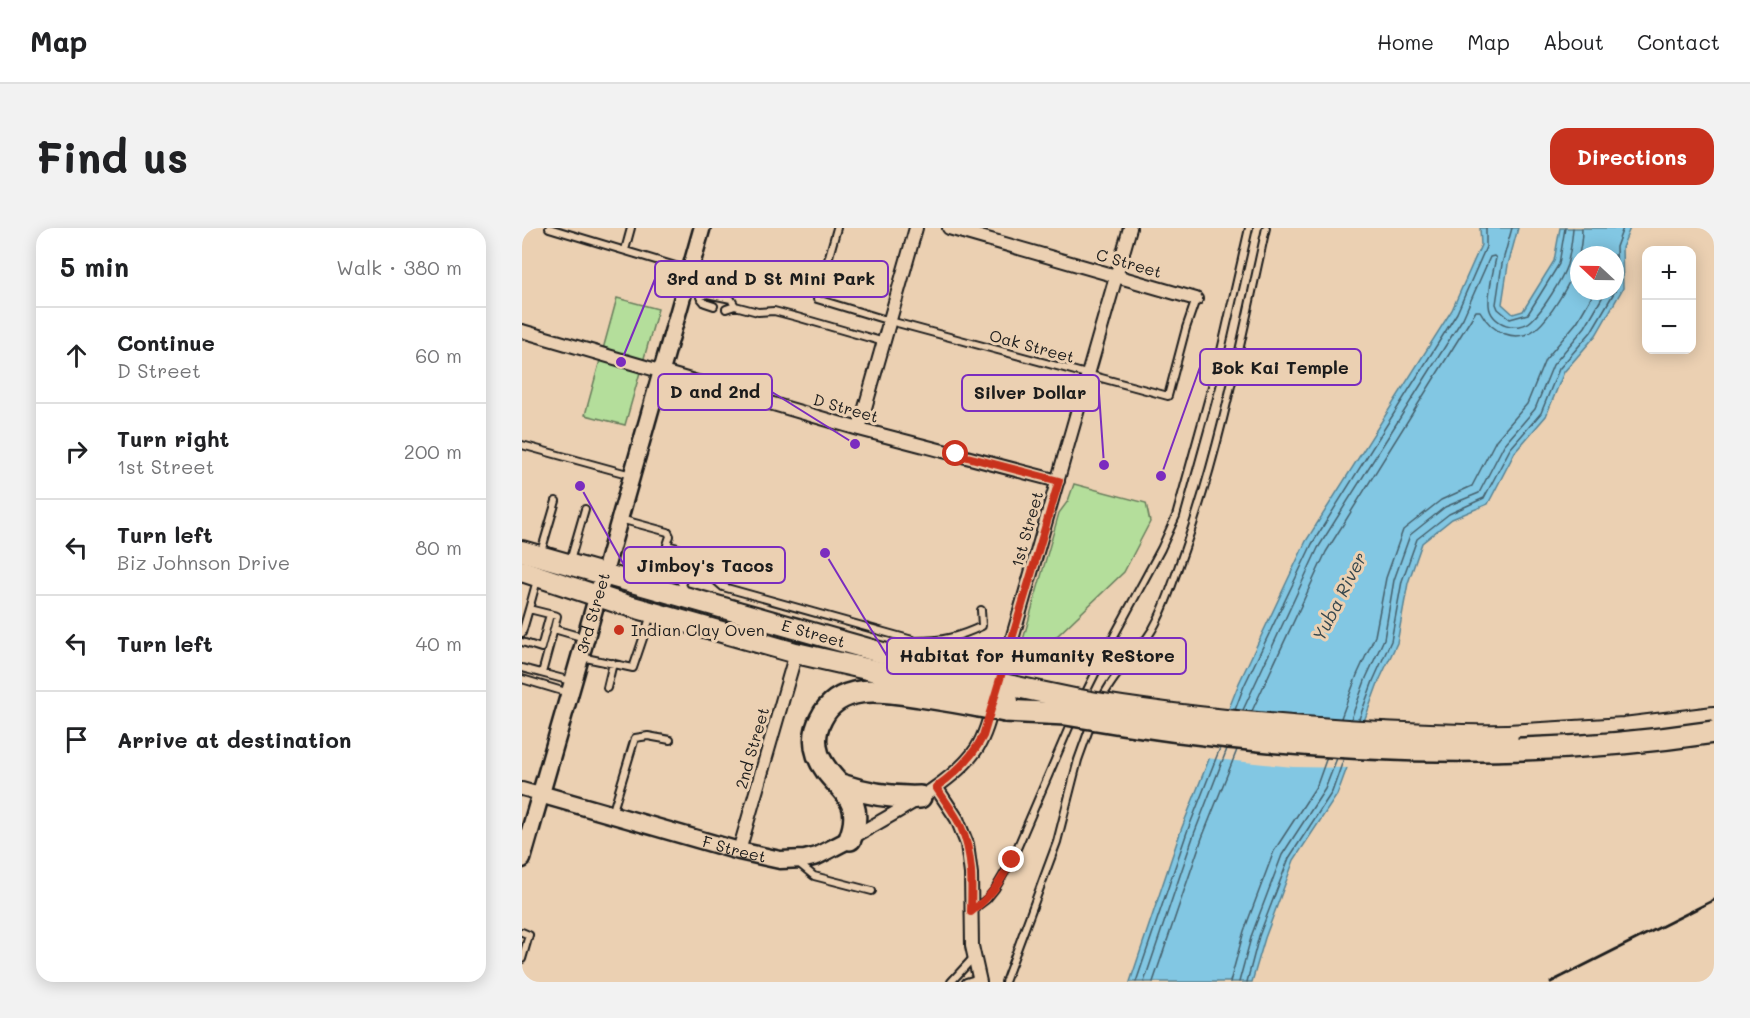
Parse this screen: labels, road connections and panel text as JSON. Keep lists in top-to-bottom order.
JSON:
{
  "streets": {
    "highway": ["E Street"],
    "main road": ["3rd Street", "F Street"],
    "street": [
      "C Street",
      "D Street",
      "1st Street",
      "2nd Street"
    ],
    "lane": ["Oak Street"]
  },
  "crossings": [
    ["C Street", "Oak Street"],
    ["C Street", "1st Street"],
    ["Oak Street", "1st Street"],
    ["D Street", "1st Street"],
    ["D Street", "3rd Street"],
    ["1st Street", "F Street"],
    ["3rd Street", "E Street"],
    ["3rd Street", "F Street"],
    ["E Street", "2nd Street"],
    ["2nd Street", "F Street"]
  ],
  "water": ["Yuba River"],
  "places": [
    "3rd and D St Mini Park",
    "D and 2nd",
    "Silver Dollar",
    "Bok Kai Temple",
    "Jimboy's Tacos",
    "Habitat for Humanity ReStore",
    "Indian Clay Oven"
  ],
  "north": "left",
  "page": {
    "header": "Map",
    "nav": [
      "Home",
      "Map",
      "About",
      "Contact"
    ],
    "buttons": "Directions",
    "title": "Find us",
    "heading": ["5 min", "Walk · 380 m"],
    "map_buttons": ["+", "−"],
    "list": [
      ["Continue", "D Street", "60 m"],
      ["Turn right", "1st Street", "200 m"],
      ["Turn left", "Biz Johnson Drive", "80 m"],
      ["Turn left", "40 m"],
      "Arrive at destination"
    ]
  }
}
